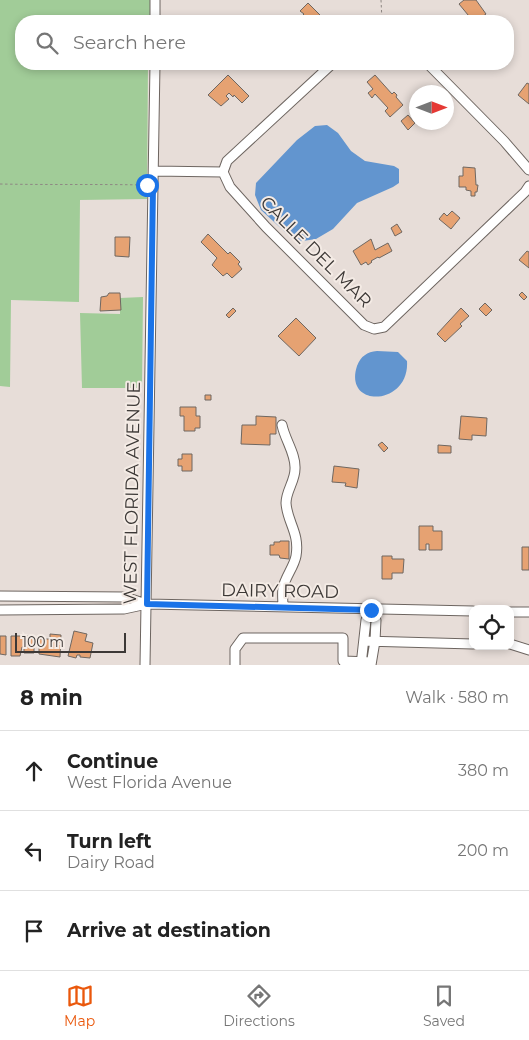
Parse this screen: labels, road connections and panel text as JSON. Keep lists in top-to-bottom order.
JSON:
{
  "streets": {
    "street": ["CALLE DEL MAR", "WEST FLORIDA AVENUE", "DAIRY ROAD"]
  },
  "crossings": [
    ["WEST FLORIDA AVENUE", "DAIRY ROAD"]
  ],
  "scale_bar": "100 m",
  "north": "right",
  "page": {
    "search": "Search here",
    "scale": "100 m",
    "heading": ["8 min", "Walk · 580 m"],
    "list": [
      ["Continue", "West Florida Avenue", "380 m"],
      ["Turn left", "Dairy Road", "200 m"],
      "Arrive at destination"
    ],
    "nav": ["Map", "Directions", "Saved"]
  }
}
